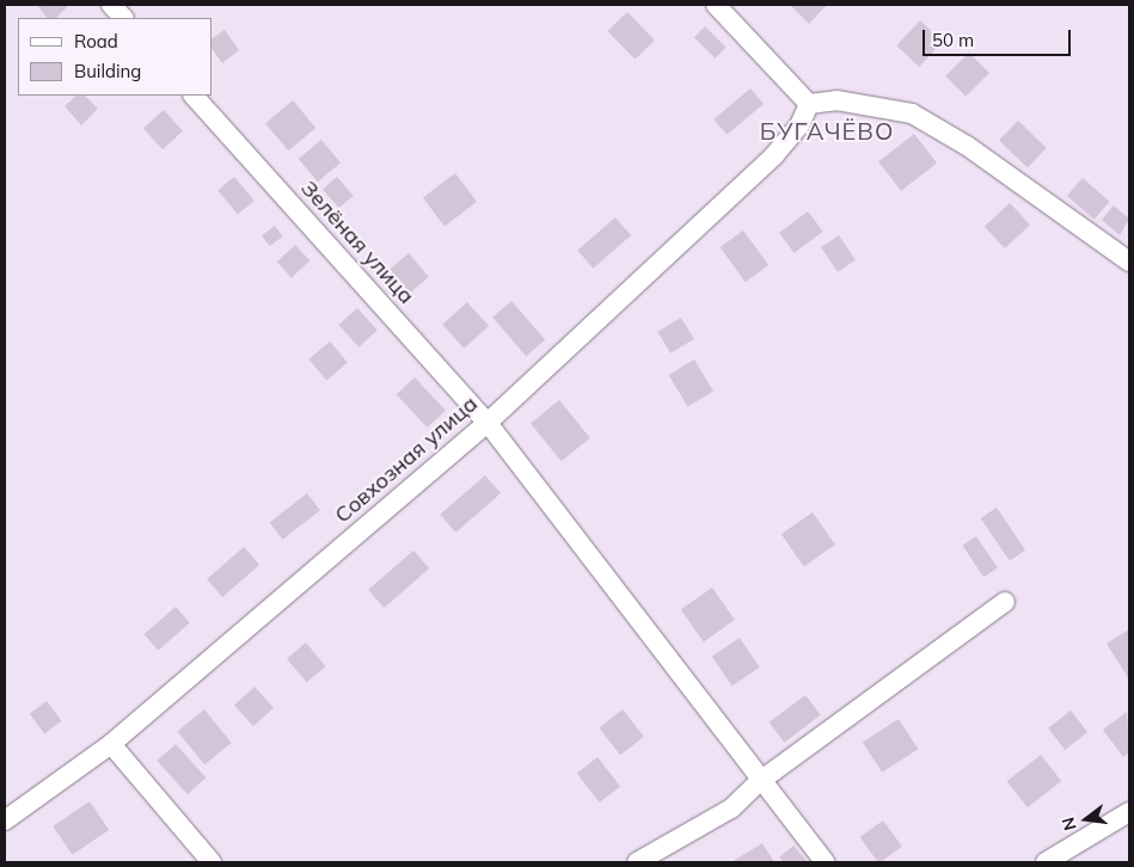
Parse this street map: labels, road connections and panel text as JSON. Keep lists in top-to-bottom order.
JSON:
{
  "streets": {
    "street": ["Зелёная улица", "Совхозная улица"]
  },
  "crossings": [
    ["Зелёная улица", "Совхозная улица"]
  ],
  "districts": ["БУГАЧЁВО"],
  "legend": ["Road", "Building"],
  "scale_bar": "50 m",
  "north": "left"
}
